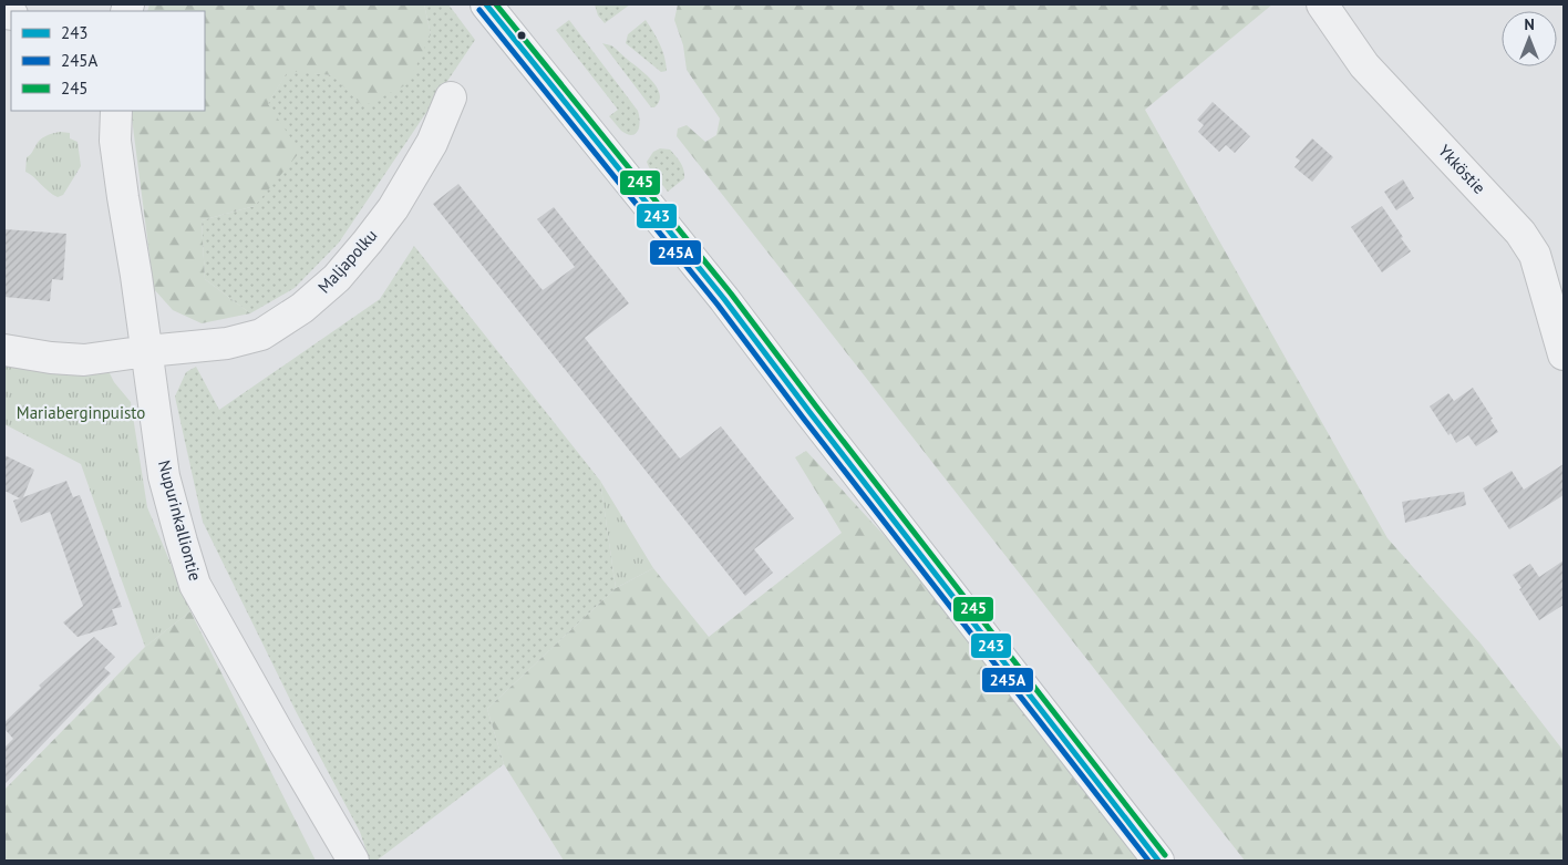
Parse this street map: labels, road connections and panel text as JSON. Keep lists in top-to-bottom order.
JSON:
{
  "streets": {
    "street": ["Ykköstie", "Maljapolku", "Nupurinkalliontie"]
  },
  "crossings": [
    ["Maljapolku", "Nupurinkalliontie"]
  ],
  "parks": ["Mariaberginpuisto"],
  "lines": ["transit line 243", "transit line 245", "transit line 245A"],
  "legend": ["243", "245A", "245"],
  "north": "top"
}
